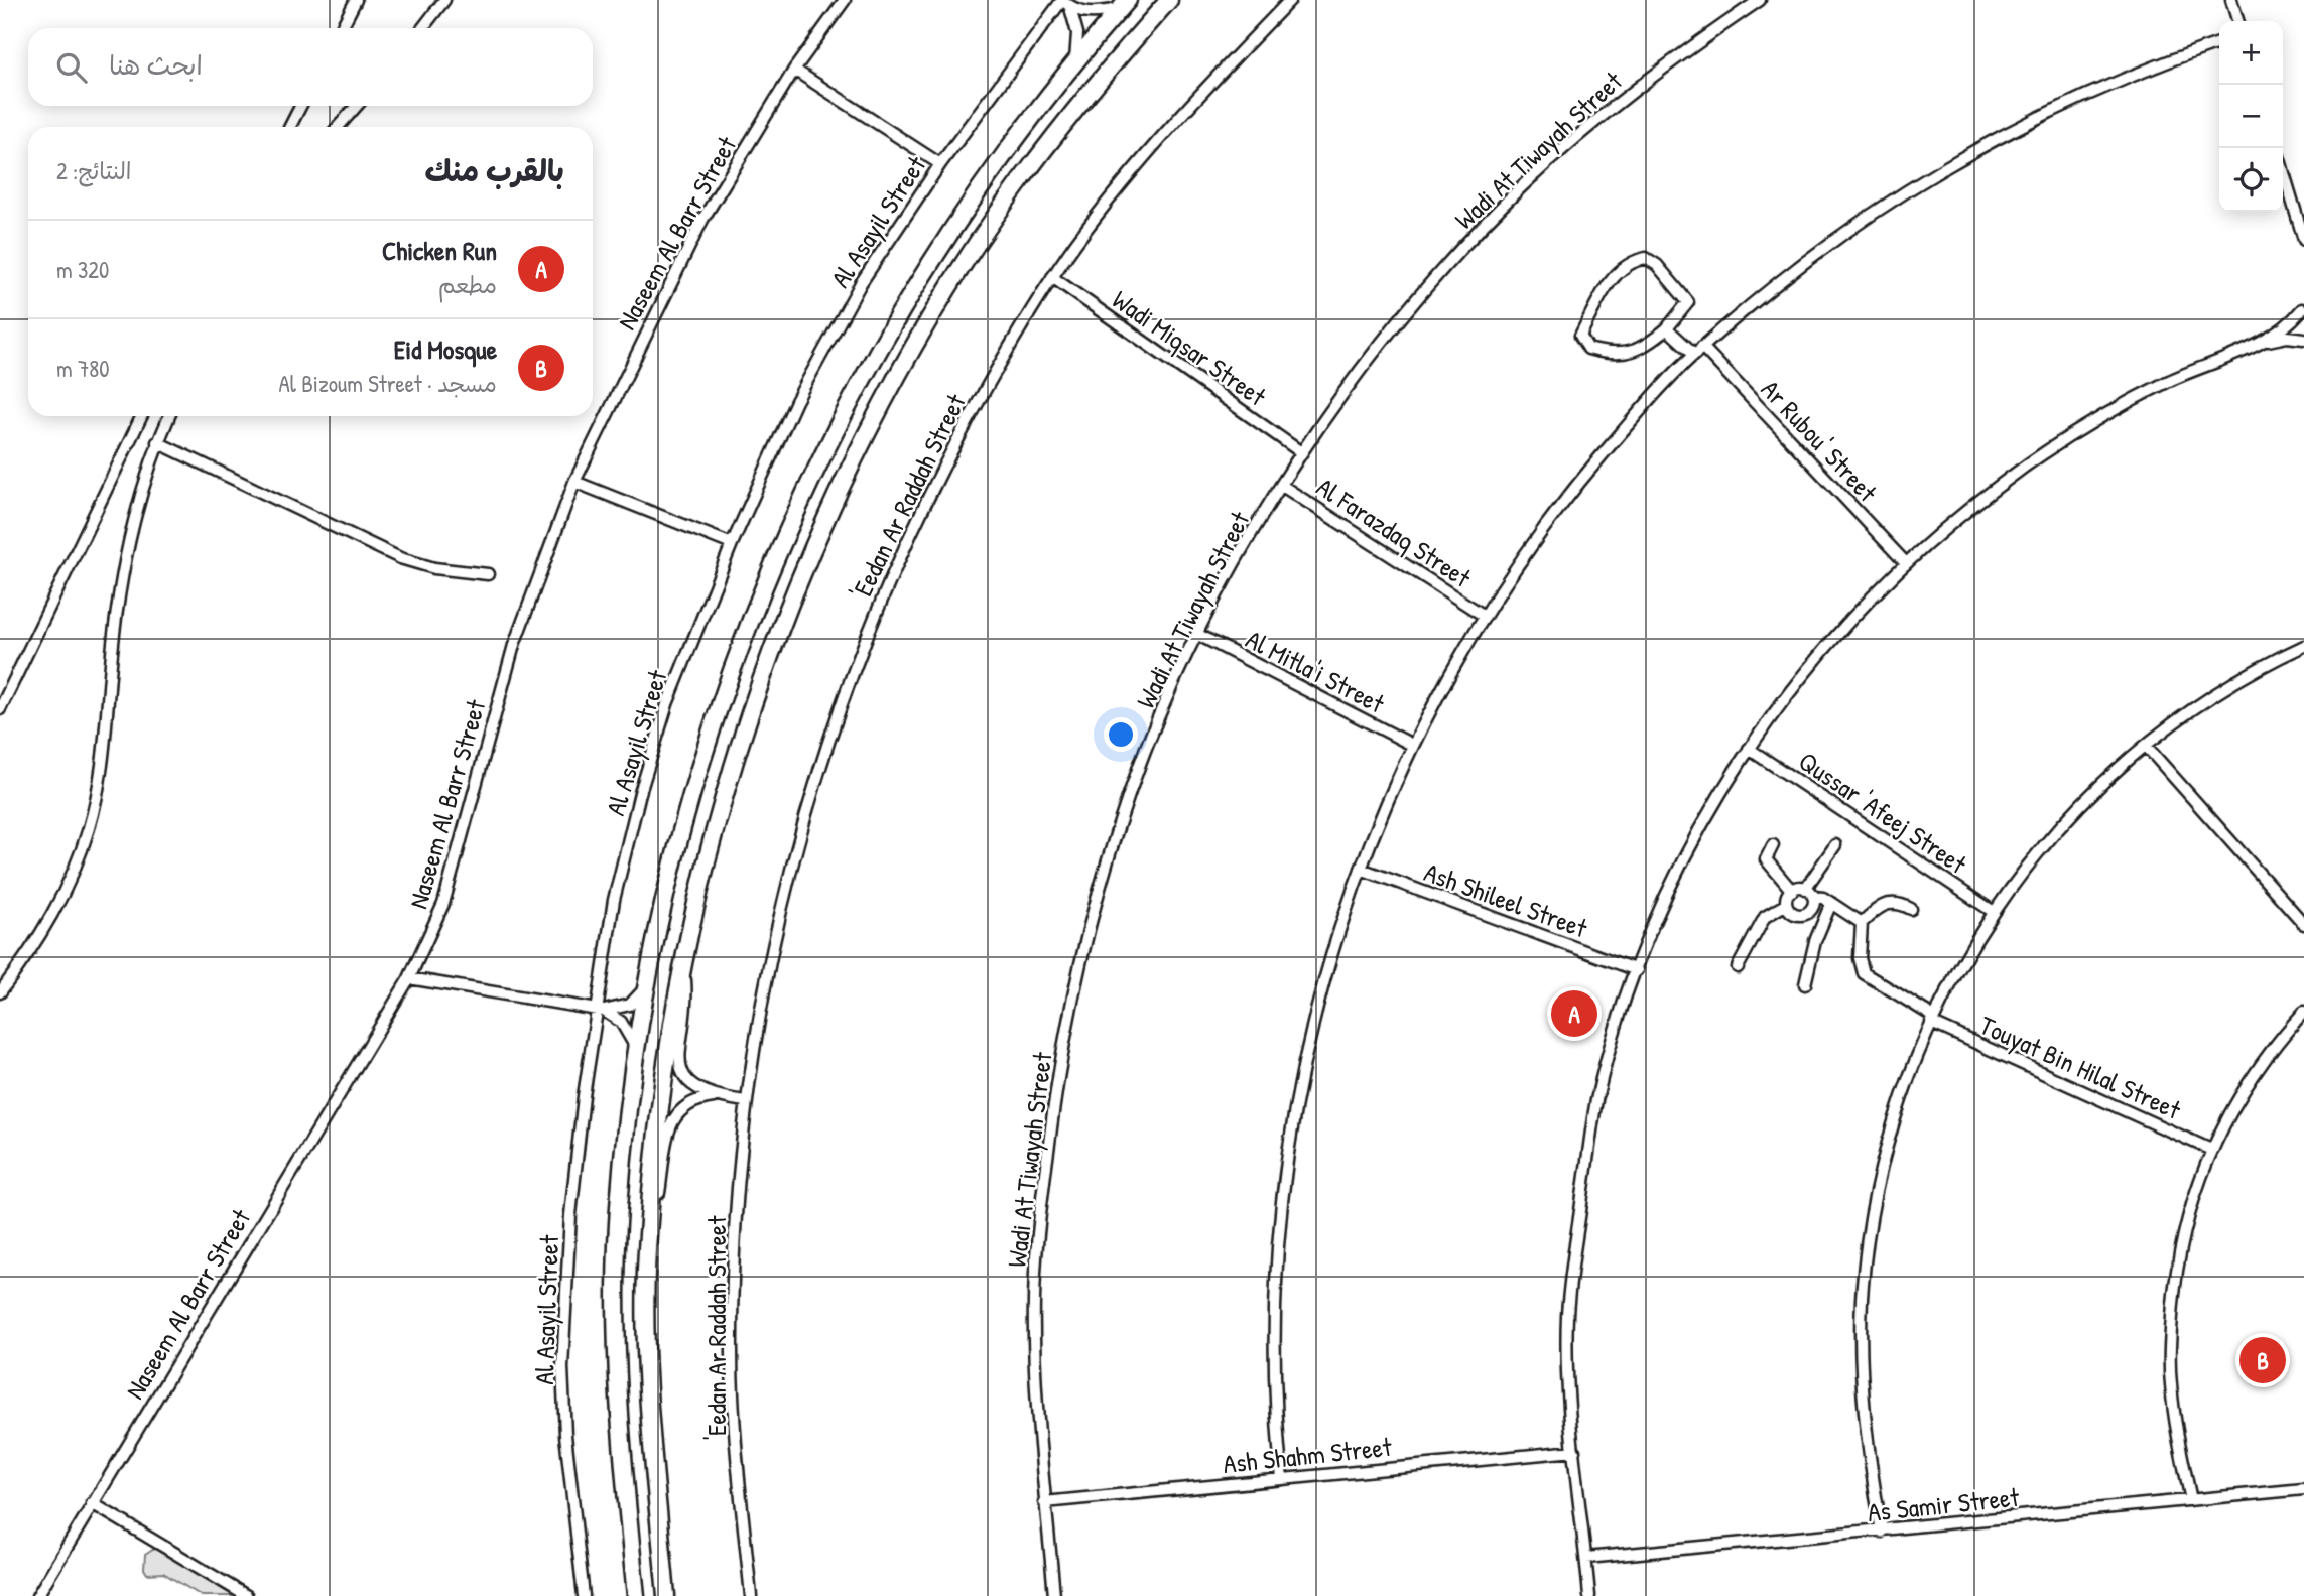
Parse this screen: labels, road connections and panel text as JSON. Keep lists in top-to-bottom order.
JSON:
{
  "streets": {
    "street": [
      "Wadi At Tiwayah Street",
      "Al Asayil Street",
      "Naseem Al Barr Street",
      "Wadi Miqsar Street",
      "Ar Rubou' Street",
      "'Eedan Ar Raddah Street",
      "Al Farazdaq Street",
      "Al Mitla'i Street",
      "Qussar 'Afeej Street",
      "Ash Shileel Street",
      "Touyat Bin Hilal Street",
      "Ash Shahm Street",
      "As Samir Street"
    ]
  },
  "crossings": [
    ["Wadi At Tiwayah Street", "Wadi Miqsar Street"],
    ["Wadi At Tiwayah Street", "Al Farazdaq Street"],
    ["Wadi At Tiwayah Street", "Al Mitla'i Street"],
    ["Wadi At Tiwayah Street", "Ash Shahm Street"],
    ["Wadi Miqsar Street", "'Eedan Ar Raddah Street"]
  ],
  "page": {
    "map_buttons": ["+", "−"],
    "search": "ابحث هنا",
    "heading": ["بالقرب منك", "النتائج: 2"],
    "list": [
      {
        "mark": "A",
        "name": "Chicken Run",
        "note": "مطعم",
        "value": "320 m"
      },
      {
        "mark": "B",
        "name": "Eid Mosque",
        "note": "مسجد · Al Bizoum Street",
        "value": "780 m"
      }
    ],
    "pins": ["A", "B"]
  }
}
